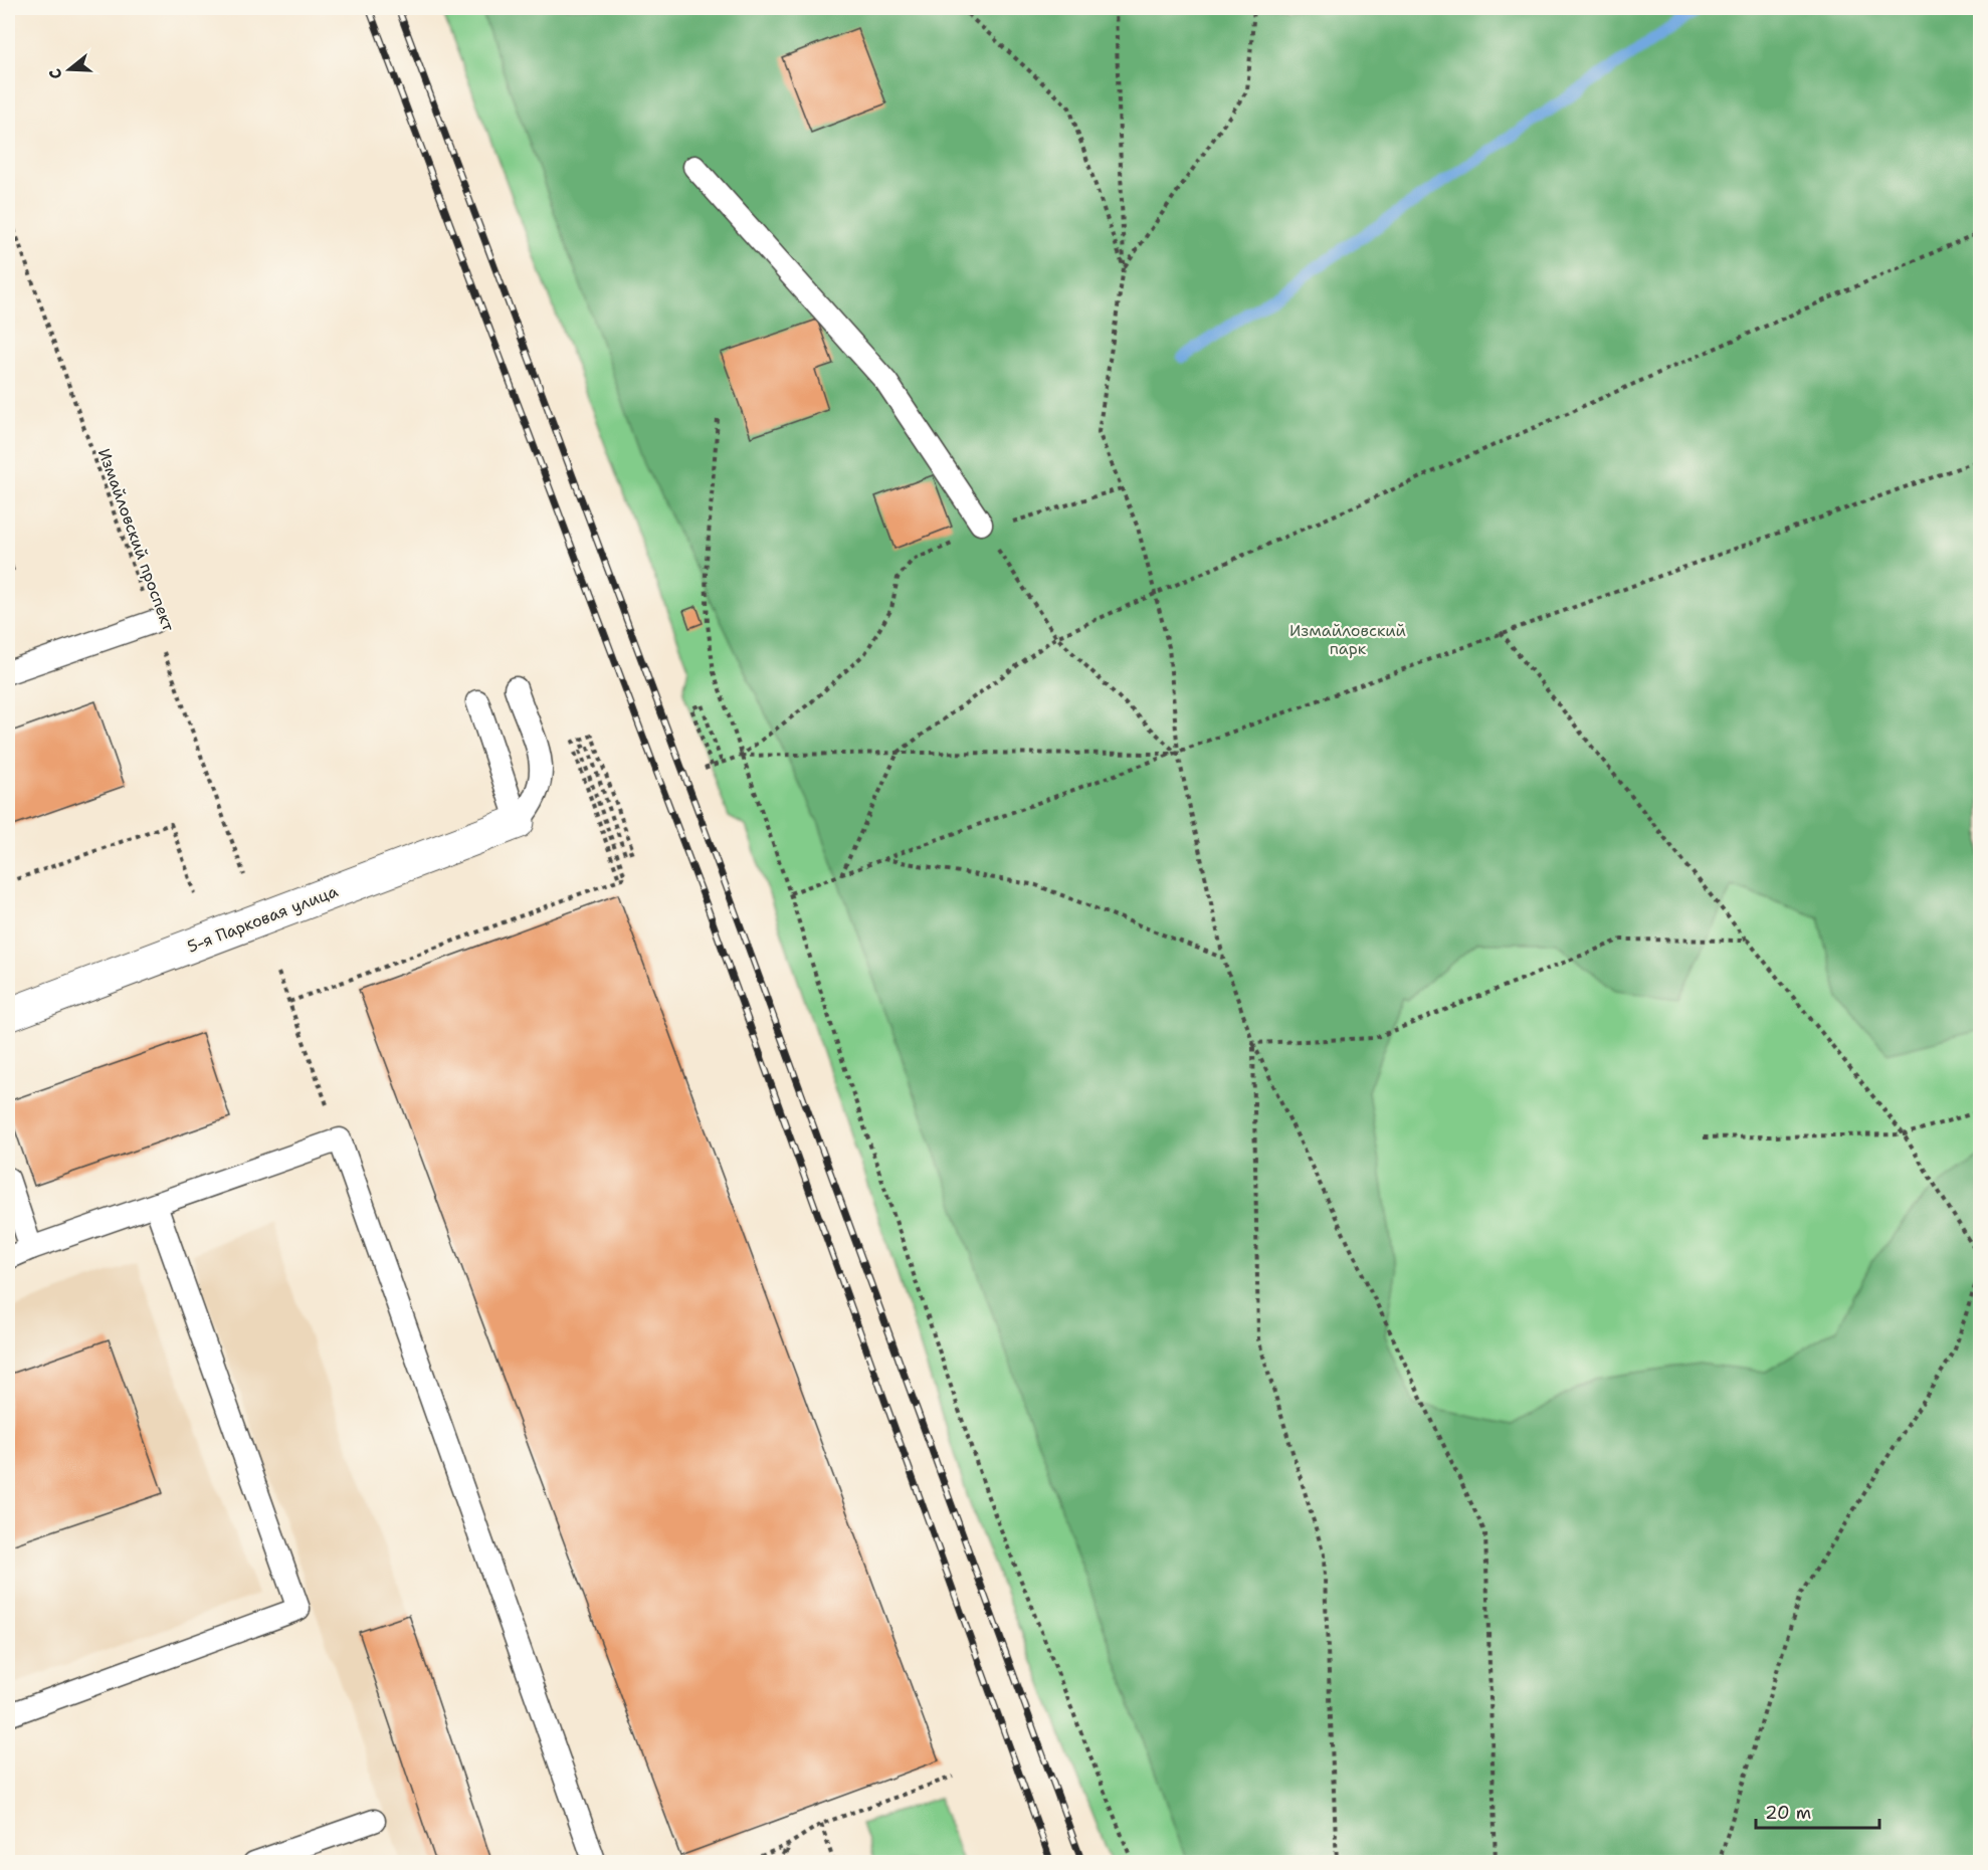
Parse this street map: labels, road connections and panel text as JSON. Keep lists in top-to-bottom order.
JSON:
{
  "streets": {
    "street": ["5-я Парковая улица"],
    "path": ["Измайловский проспект"]
  },
  "parks": ["Измайловский парк"],
  "scale_bar": "20 m",
  "north": "left"
}
